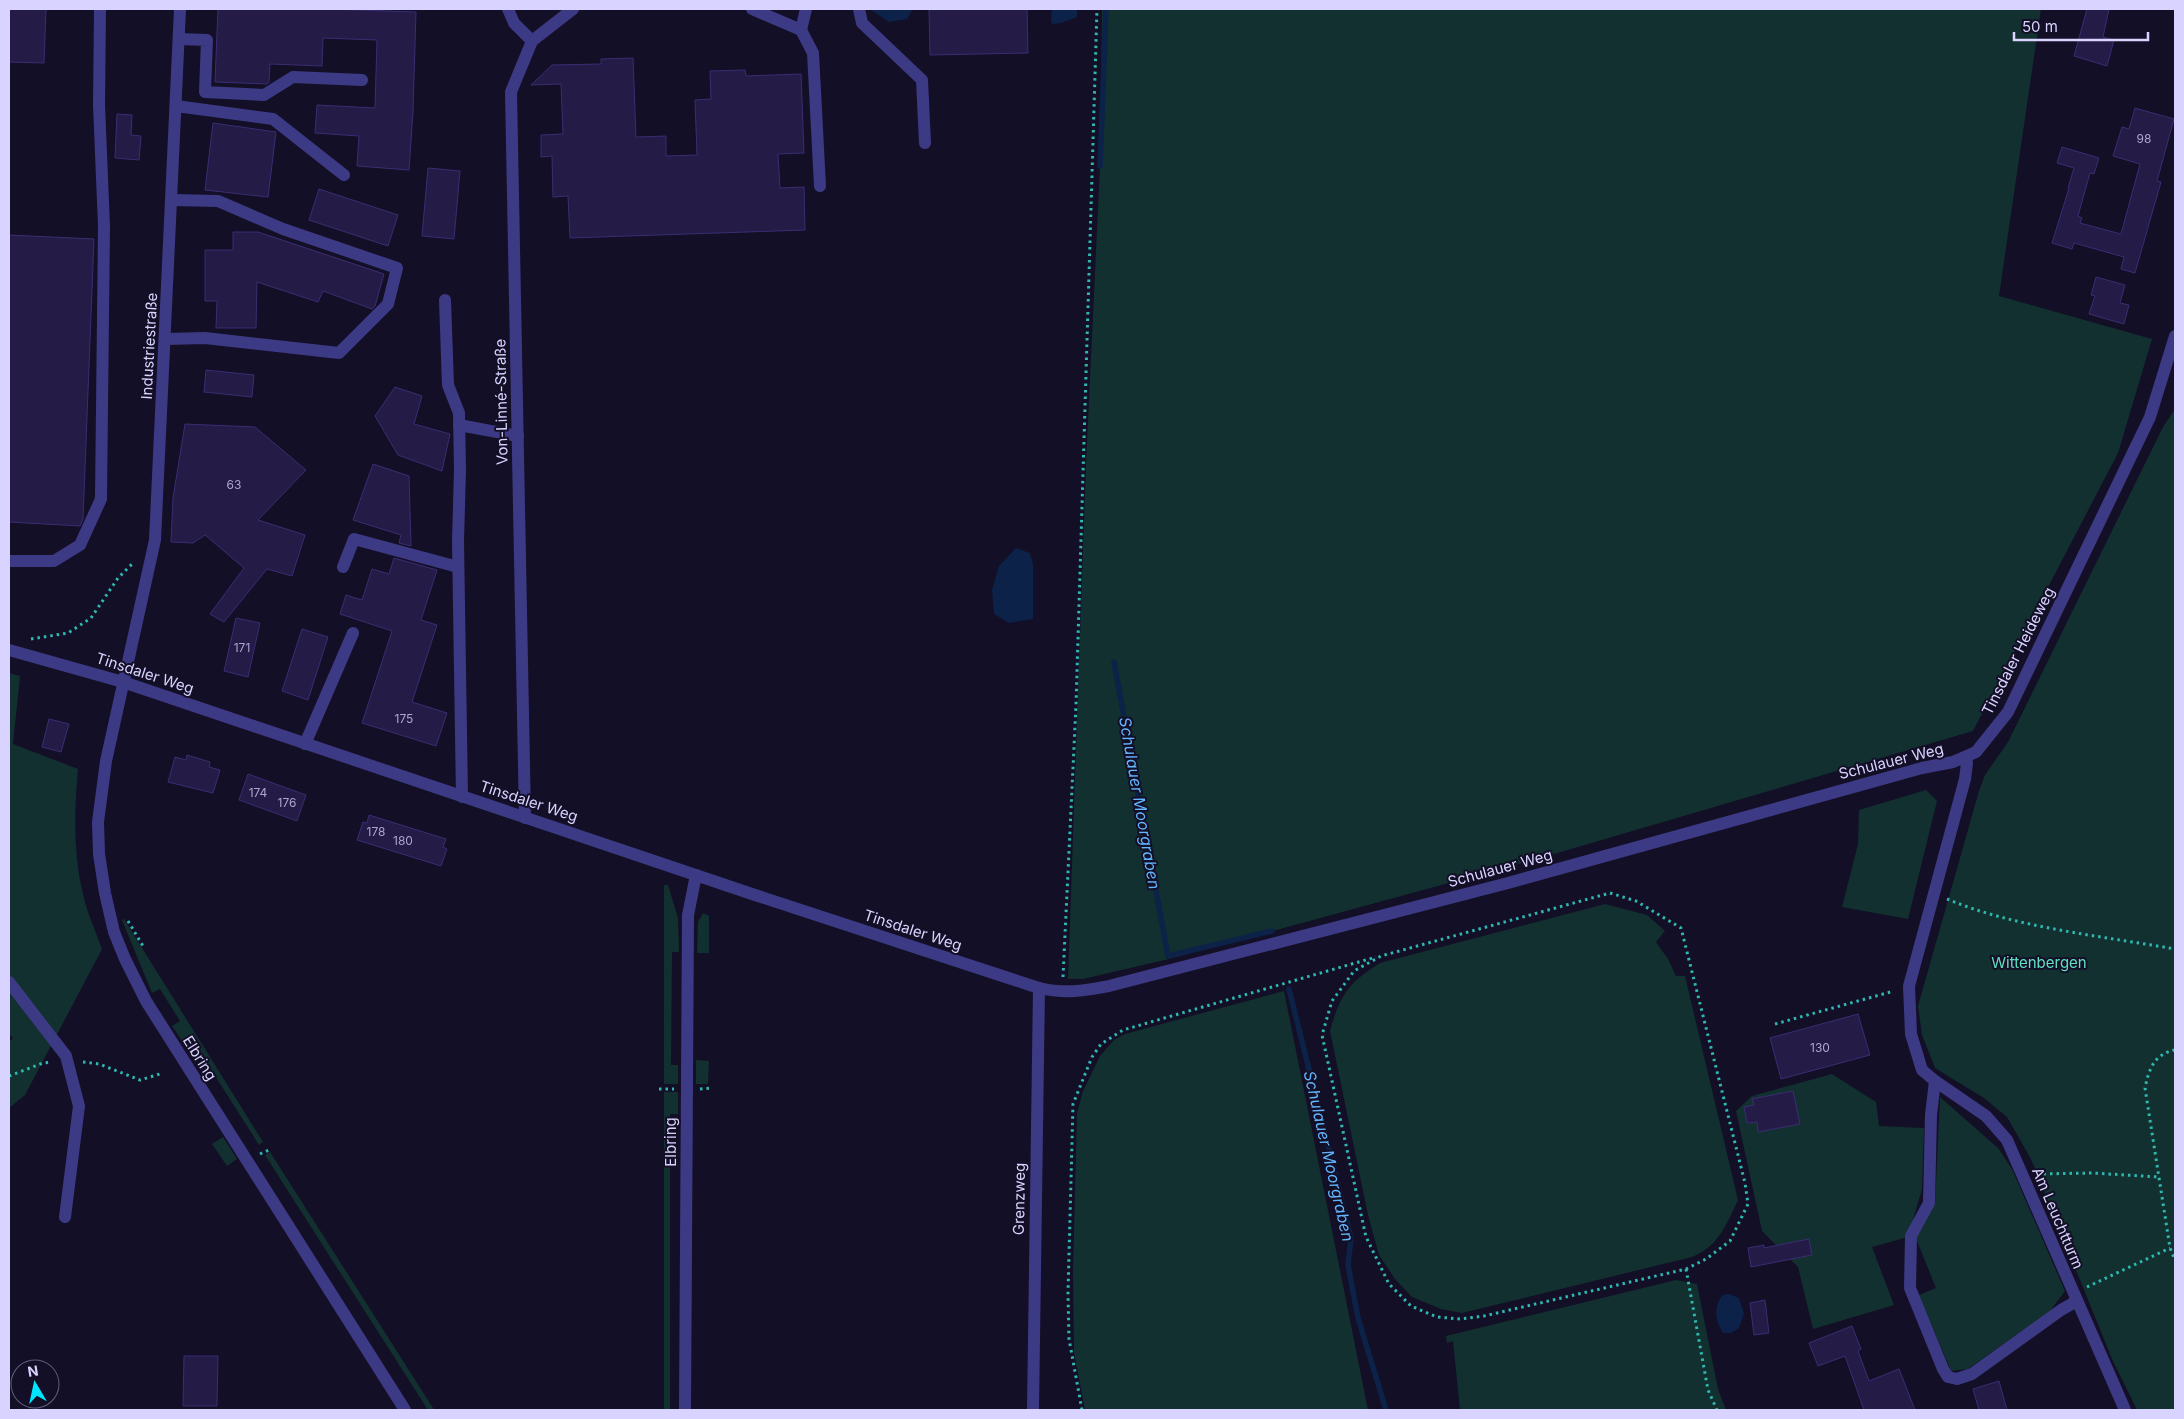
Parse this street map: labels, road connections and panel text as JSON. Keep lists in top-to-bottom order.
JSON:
{
  "streets": {
    "street": [
      "Industriestraße",
      "Von-Linné-Straße",
      "Tinsdaler Heideweg",
      "Tinsdaler Weg",
      "Schulauer Weg",
      "Elbring",
      "Grenzweg",
      "Am Leuchtturm"
    ]
  },
  "crossings": [
    ["Industriestraße", "Tinsdaler Weg"],
    ["Industriestraße", "Elbring"],
    ["Von-Linné-Straße", "Tinsdaler Weg"],
    ["Tinsdaler Heideweg", "Schulauer Weg"],
    ["Tinsdaler Weg", "Schulauer Weg"],
    ["Tinsdaler Weg", "Elbring"],
    ["Tinsdaler Weg", "Grenzweg"],
    ["Schulauer Weg", "Grenzweg"]
  ],
  "water": ["Schulauer Moorgraben"],
  "parks": ["Wittenbergen"],
  "house_numbers": [
    "98",
    "63",
    "171",
    "175",
    "174",
    "176",
    "178",
    "180",
    "130"
  ],
  "scale_bar": "50 m",
  "north": "top"
}
